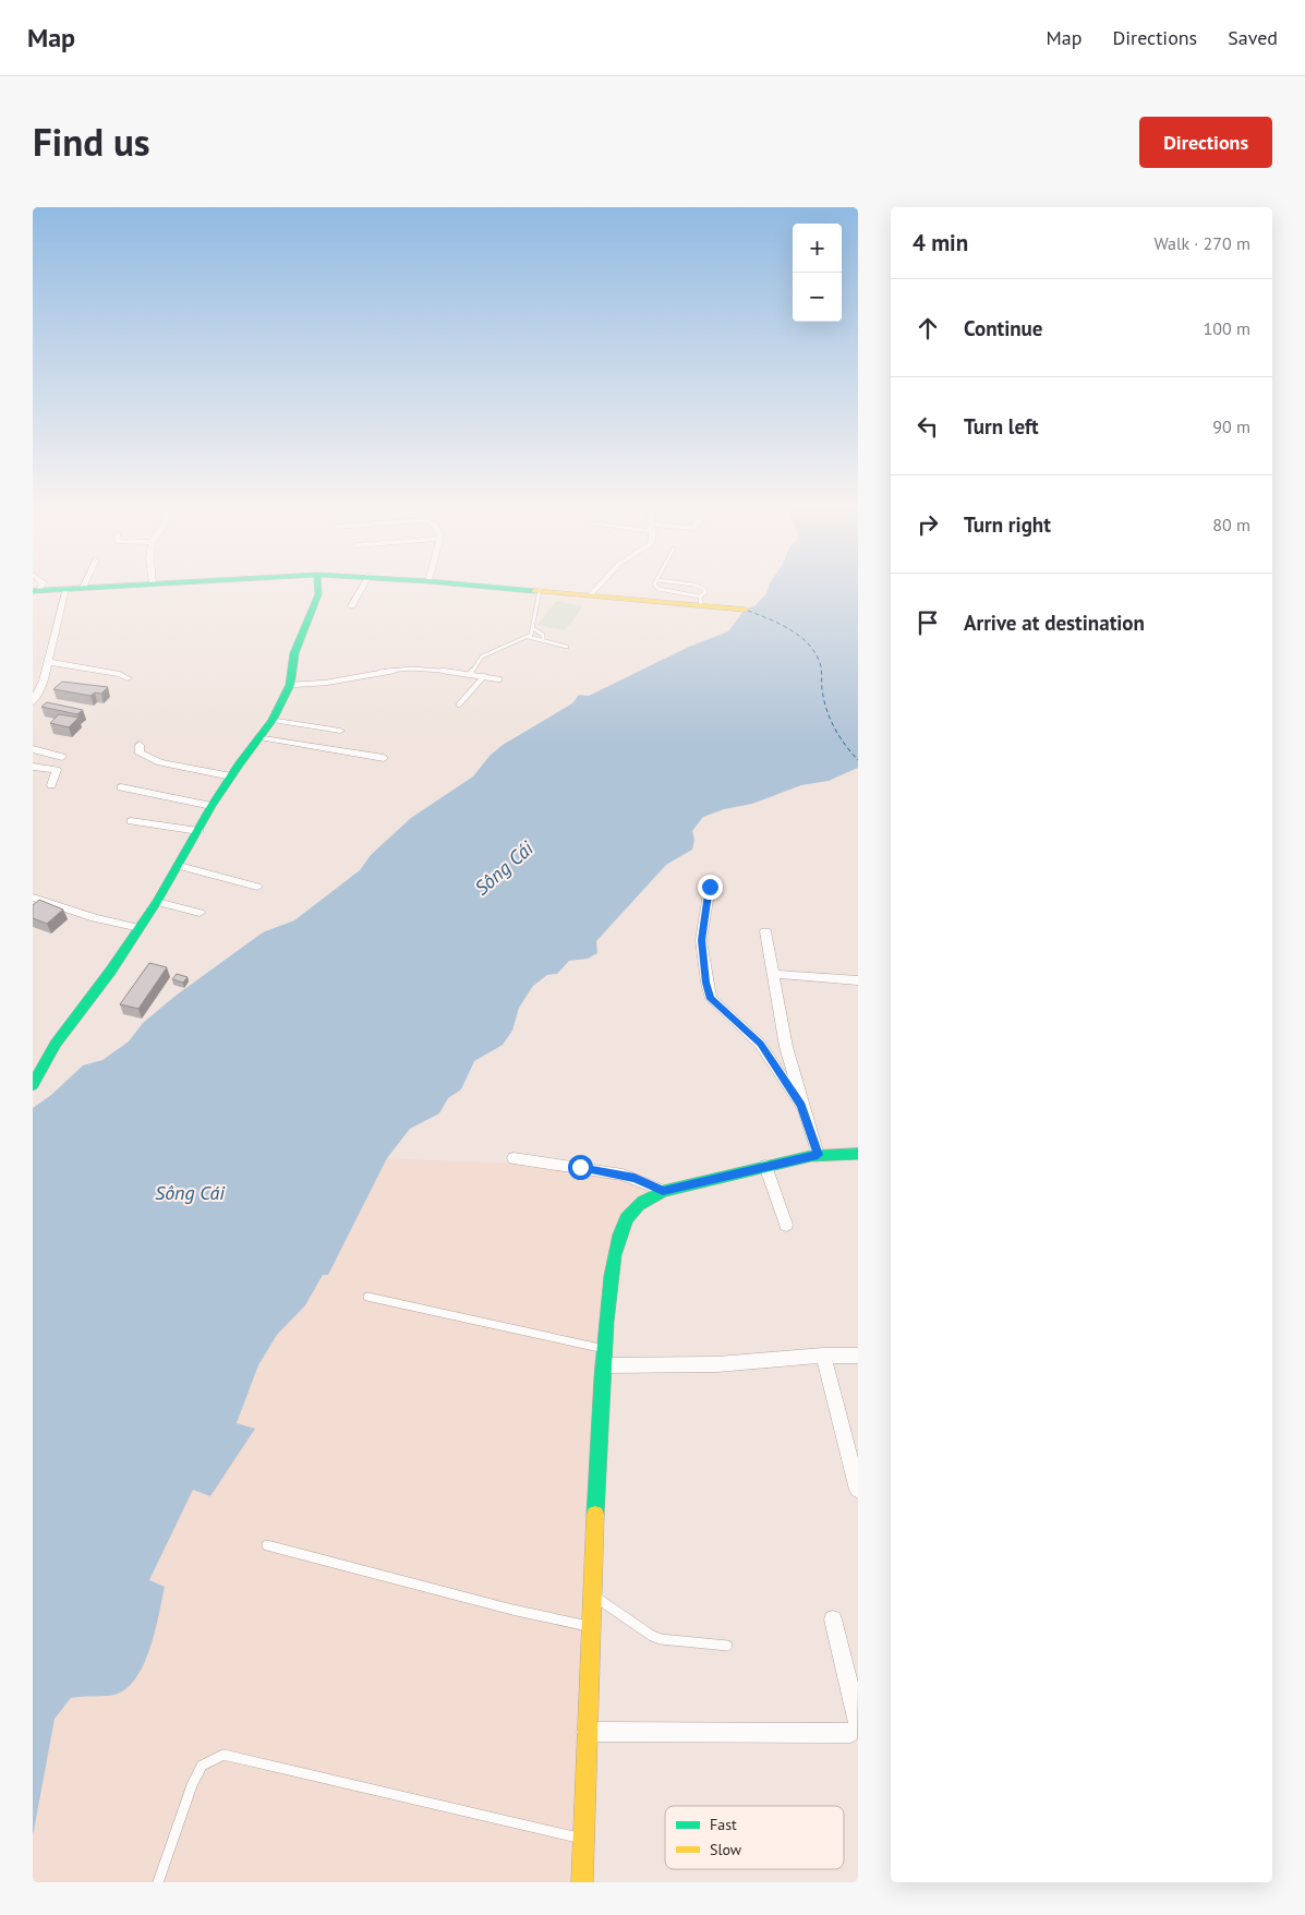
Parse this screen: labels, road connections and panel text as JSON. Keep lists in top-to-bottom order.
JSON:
{
  "water": ["Sông Cái"],
  "legend": ["Fast", "Slow"],
  "page": {
    "header": "Map",
    "nav": ["Map", "Directions", "Saved"],
    "title": "Find us",
    "buttons": "Directions",
    "heading": ["4 min", "Walk · 270 m"],
    "map_buttons": ["+", "−"],
    "list": [
      ["Continue", "100 m"],
      ["Turn left", "90 m"],
      ["Turn right", "80 m"],
      "Arrive at destination"
    ]
  }
}
